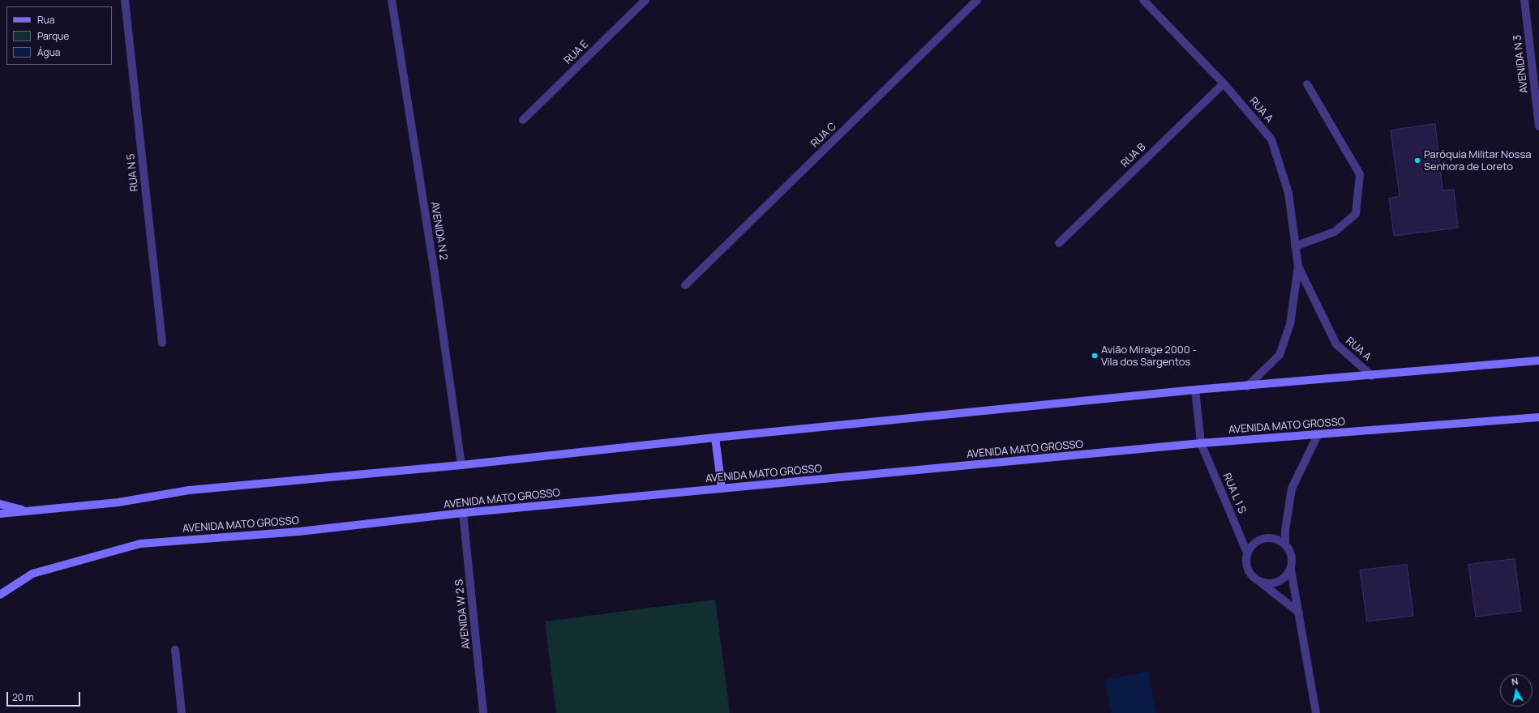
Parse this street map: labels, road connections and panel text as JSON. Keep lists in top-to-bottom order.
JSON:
{
  "streets": {
    "main road": ["AVENIDA MATO GROSSO"],
    "street": [
      "RUA E",
      "AVENIDA N 3",
      "RUA A",
      "RUA C",
      "RUA B",
      "RUA N 5",
      "AVENIDA N 2",
      "RUA L 1 S",
      "AVENIDA W 2 S"
    ]
  },
  "crossings": [
    ["RUA A", "RUA B"],
    ["AVENIDA MATO GROSSO", "RUA L 1 S"],
    ["AVENIDA MATO GROSSO", "AVENIDA W 2 S"]
  ],
  "places": ["Paróquia Militar Nossa Senhora de Loreto", "Avião Mirage 2000 - Vila dos Sargentos"],
  "legend": ["Rua", "Parque", "Água"],
  "scale_bar": "20 m",
  "north": "top"
}
